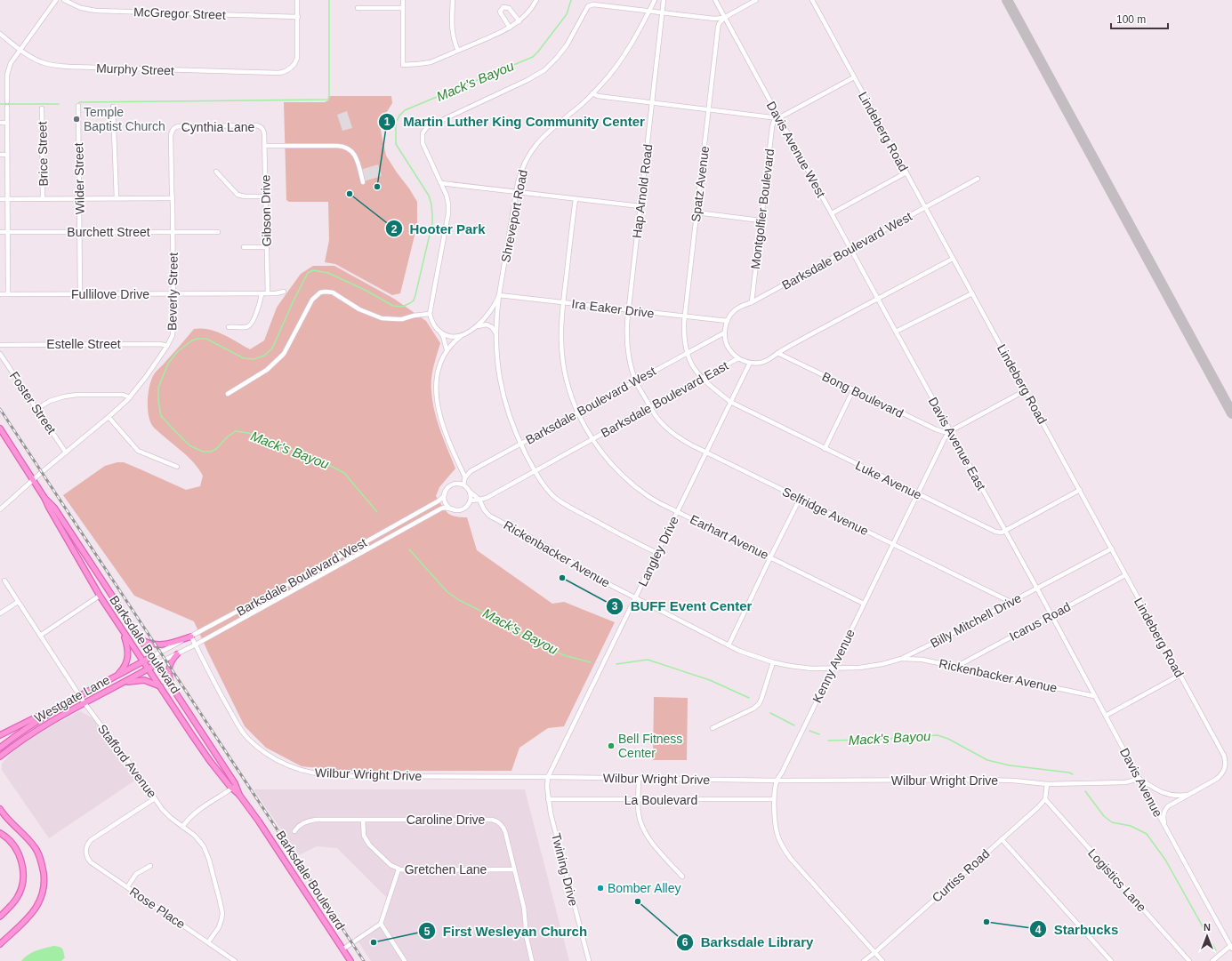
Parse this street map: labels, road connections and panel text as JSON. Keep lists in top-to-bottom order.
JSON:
{
  "streets": {
    "main road": ["Barksdale Boulevard", "Westgate Lane"],
    "street": [
      "McGregor Street",
      "Murphy Street",
      "Cynthia Lane",
      "Lindeberg Road",
      "Davis Avenue West",
      "Brice Street",
      "Wilder Street",
      "Spatz Avenue",
      "Hap Arnold Road",
      "Montgolfier Boulevard",
      "Gibson Drive",
      "Shreveport Road",
      "Burchett Street",
      "Barksdale Boulevard West",
      "Beverly Street",
      "Fullilove Drive",
      "Ira Eaker Drive",
      "Estelle Street",
      "Bong Boulevard",
      "Barksdale Boulevard East",
      "Foster Street",
      "Davis Avenue East",
      "Luke Avenue",
      "Selfridge Avenue",
      "Earhart Avenue",
      "Langley Drive",
      "Rickenbacker Avenue",
      "Billy Mitchell Drive",
      "Icarus Road",
      "Kenny Avenue",
      "Stafford Avenue",
      "Wilbur Wright Drive",
      "Davis Avenue",
      "La Boulevard",
      "Caroline Drive",
      "Gretchen Lane",
      "Twining Drive",
      "Curtiss Road",
      "Logistics Lane",
      "Rose Place"
    ]
  },
  "crossings": [
    ["McGregor Street", "Murphy Street"],
    ["Cynthia Lane", "Gibson Drive"],
    ["Cynthia Lane", "Beverly Street"],
    ["Lindeberg Road", "Barksdale Boulevard West"],
    ["Lindeberg Road", "Barksdale Boulevard East"],
    ["Lindeberg Road", "Billy Mitchell Drive"],
    ["Lindeberg Road", "Icarus Road"],
    ["Davis Avenue West", "Spatz Avenue"],
    ["Davis Avenue West", "Montgolfier Boulevard"],
    ["Davis Avenue West", "Barksdale Boulevard West"],
    ["Davis Avenue West", "Barksdale Boulevard East"],
    ["Davis Avenue West", "Davis Avenue East"],
    ["Wilder Street", "Burchett Street"],
    ["Wilder Street", "Fullilove Drive"],
    ["Spatz Avenue", "Barksdale Boulevard West"],
    ["Spatz Avenue", "Ira Eaker Drive"],
    ["Spatz Avenue", "Barksdale Boulevard East"],
    ["Spatz Avenue", "Luke Avenue"],
    ["Hap Arnold Road", "Barksdale Boulevard West"],
    ["Hap Arnold Road", "Ira Eaker Drive"],
    ["Hap Arnold Road", "Barksdale Boulevard East"],
    ["Hap Arnold Road", "Selfridge Avenue"],
    ["Montgolfier Boulevard", "Barksdale Boulevard West"],
    ["Gibson Drive", "Fullilove Drive"],
    ["Shreveport Road", "Barksdale Boulevard West"],
    ["Shreveport Road", "Ira Eaker Drive"],
    ["Burchett Street", "Beverly Street"],
    ["Barksdale Boulevard West", "Ira Eaker Drive"],
    ["Barksdale Boulevard West", "Barksdale Boulevard East"],
    ["Barksdale Boulevard West", "Earhart Avenue"],
    ["Barksdale Boulevard West", "Rickenbacker Avenue"],
    ["Barksdale Boulevard West", "Barksdale Boulevard"],
    ["Barksdale Boulevard West", "Westgate Lane"],
    ["Barksdale Boulevard West", "Wilbur Wright Drive"],
    ["Beverly Street", "Fullilove Drive"],
    ["Beverly Street", "Estelle Street"],
    ["Beverly Street", "Foster Street"],
    ["Beverly Street", "Barksdale Boulevard"],
    ["Ira Eaker Drive", "Earhart Avenue"],
    ["Bong Boulevard", "Barksdale Boulevard East"],
    ["Bong Boulevard", "Davis Avenue East"],
    ["Bong Boulevard", "Kenny Avenue"],
    ["Barksdale Boulevard East", "Davis Avenue East"],
    ["Barksdale Boulevard East", "Luke Avenue"],
    ["Barksdale Boulevard East", "Selfridge Avenue"],
    ["Barksdale Boulevard East", "Earhart Avenue"],
    ["Barksdale Boulevard East", "Langley Drive"],
    ["Barksdale Boulevard East", "Rickenbacker Avenue"],
    ["Davis Avenue East", "Luke Avenue"],
    ["Davis Avenue East", "Billy Mitchell Drive"],
    ["Davis Avenue East", "Icarus Road"],
    ["Davis Avenue East", "Kenny Avenue"],
    ["Davis Avenue East", "Davis Avenue"],
    ["Luke Avenue", "Langley Drive"],
    ["Luke Avenue", "Kenny Avenue"],
    ["Selfridge Avenue", "Langley Drive"],
    ["Selfridge Avenue", "Billy Mitchell Drive"],
    ["Selfridge Avenue", "Kenny Avenue"],
    ["Earhart Avenue", "Langley Drive"],
    ["Earhart Avenue", "Kenny Avenue"],
    ["Langley Drive", "Rickenbacker Avenue"],
    ["Langley Drive", "Wilbur Wright Drive"],
    ["Langley Drive", "Twining Drive"],
    ["Rickenbacker Avenue", "Billy Mitchell Drive"],
    ["Rickenbacker Avenue", "Icarus Road"],
    ["Rickenbacker Avenue", "Kenny Avenue"],
    ["Rickenbacker Avenue", "Davis Avenue"],
    ["Billy Mitchell Drive", "Kenny Avenue"],
    ["Icarus Road", "Davis Avenue"],
    ["Barksdale Boulevard", "Westgate Lane"],
    ["Kenny Avenue", "Wilbur Wright Drive"],
    ["Kenny Avenue", "La Boulevard"],
    ["Kenny Avenue", "Curtiss Road"],
    ["Westgate Lane", "Stafford Avenue"],
    ["Stafford Avenue", "Rose Place"],
    ["Wilbur Wright Drive", "Davis Avenue"],
    ["Wilbur Wright Drive", "Twining Drive"],
    ["La Boulevard", "Twining Drive"],
    ["Caroline Drive", "Gretchen Lane"],
    ["Curtiss Road", "Logistics Lane"]
  ],
  "water": ["Mack's Bayou"],
  "places": [
    "Temple Baptist Church",
    "Martin Luther King Community Center",
    "Hooter Park",
    "BUFF Event Center",
    "Bell Fitness Center",
    "Bomber Alley",
    "Barksdale Library",
    "Starbucks",
    "First Wesleyan Church"
  ],
  "scale_bar": "100 m",
  "north": "top"
}
